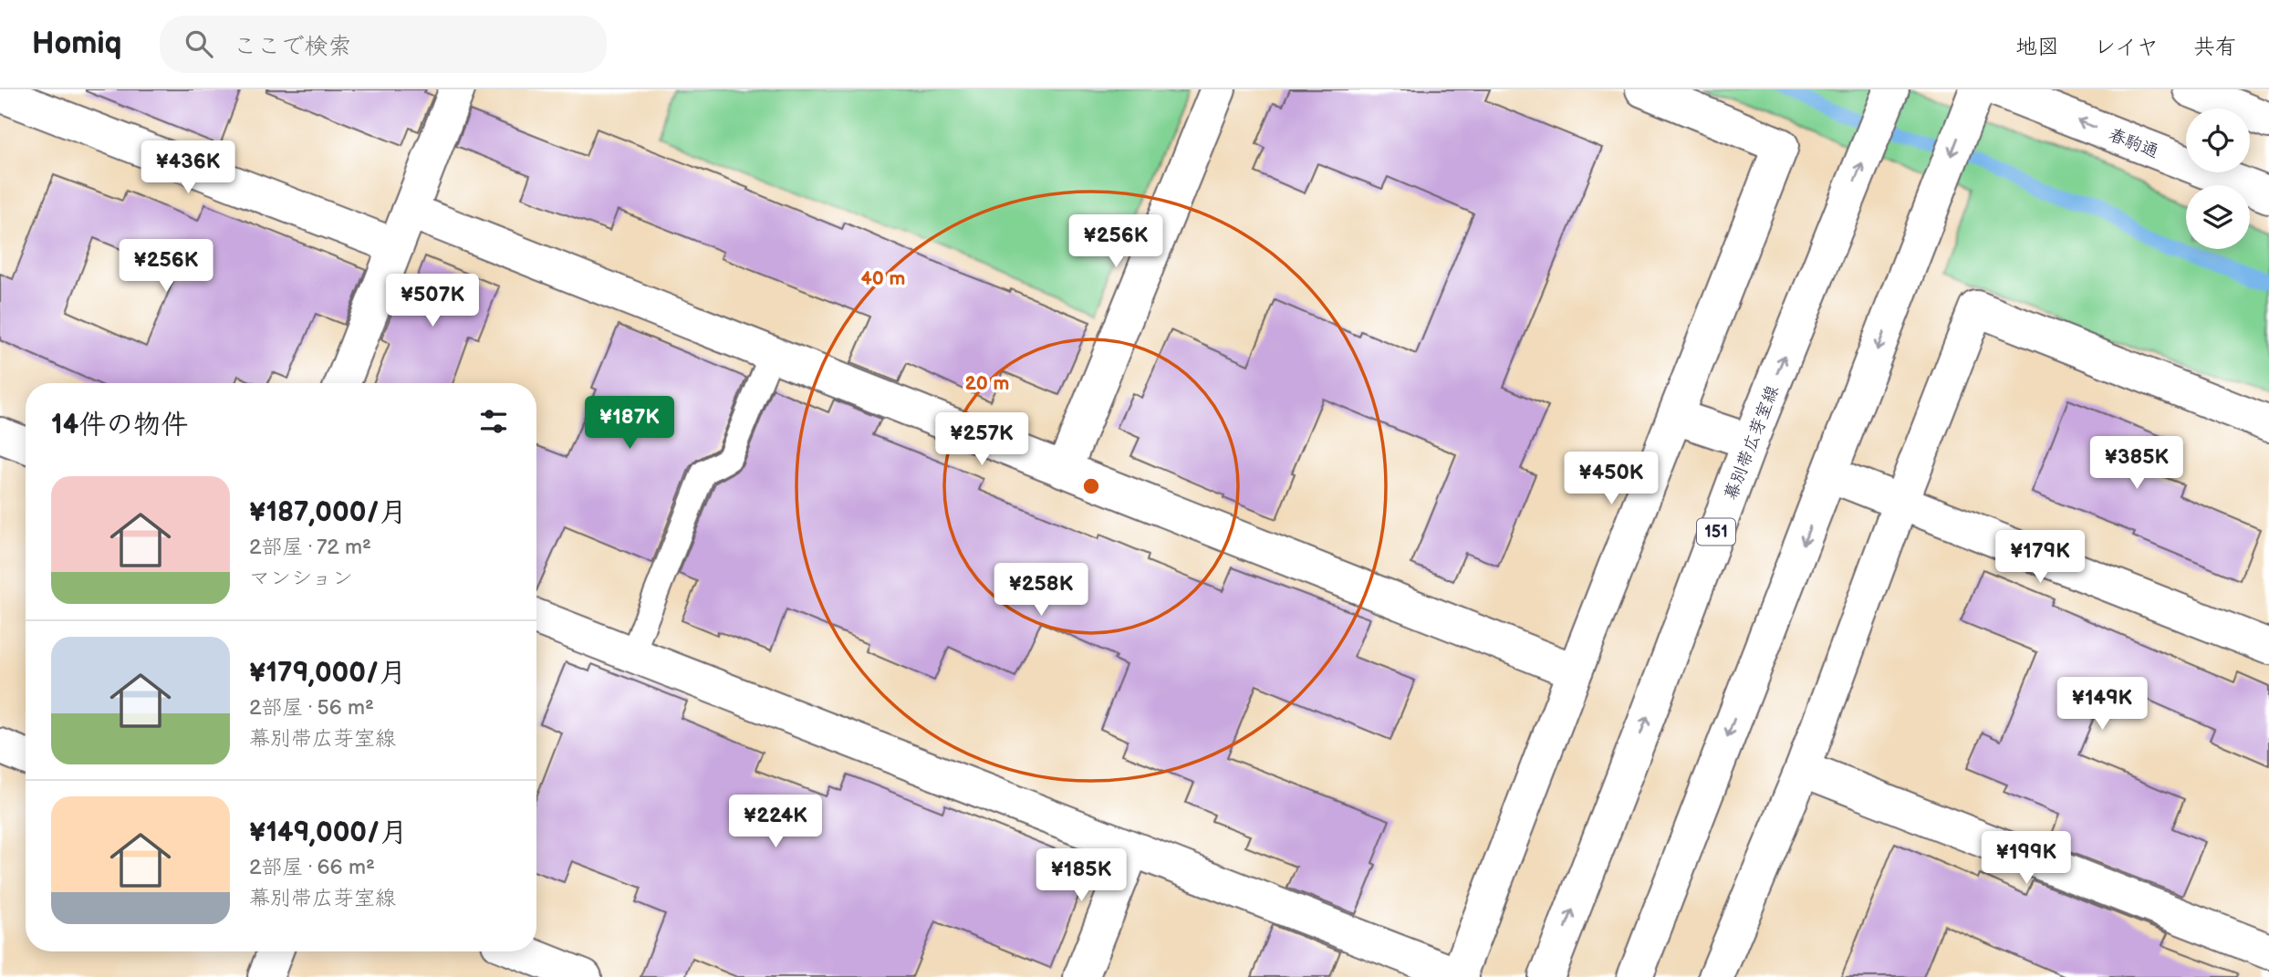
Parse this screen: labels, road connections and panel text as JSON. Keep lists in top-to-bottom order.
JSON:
{
  "streets": {
    "street": ["春駒通", "幕別帯広芽室線", "151"]
  },
  "one_way": ["春駒通"],
  "page": {
    "header": "Homiq",
    "search": "ここで検索",
    "nav": ["地図", "レイヤ", "共有"],
    "price": [
      "¥436K",
      "¥256K",
      "¥256K",
      "¥507K",
      "¥187K",
      "¥257K",
      "¥385K",
      "¥450K",
      "¥179K",
      "¥258K",
      "¥149K",
      "¥224K",
      "¥199K",
      "¥185K"
    ],
    "heading": "14件の物件",
    "list": [
      {
        "name": "¥187,000/月",
        "note": "2部屋 · 72 m² · マンション"
      },
      {
        "name": "¥179,000/月",
        "note": "2部屋 · 56 m² · 幕別帯広芽室線"
      },
      {
        "name": "¥149,000/月",
        "note": "2部屋 · 66 m² · 幕別帯広芽室線"
      }
    ]
  },
  "rings": ["40 m", "20 m"]
}
